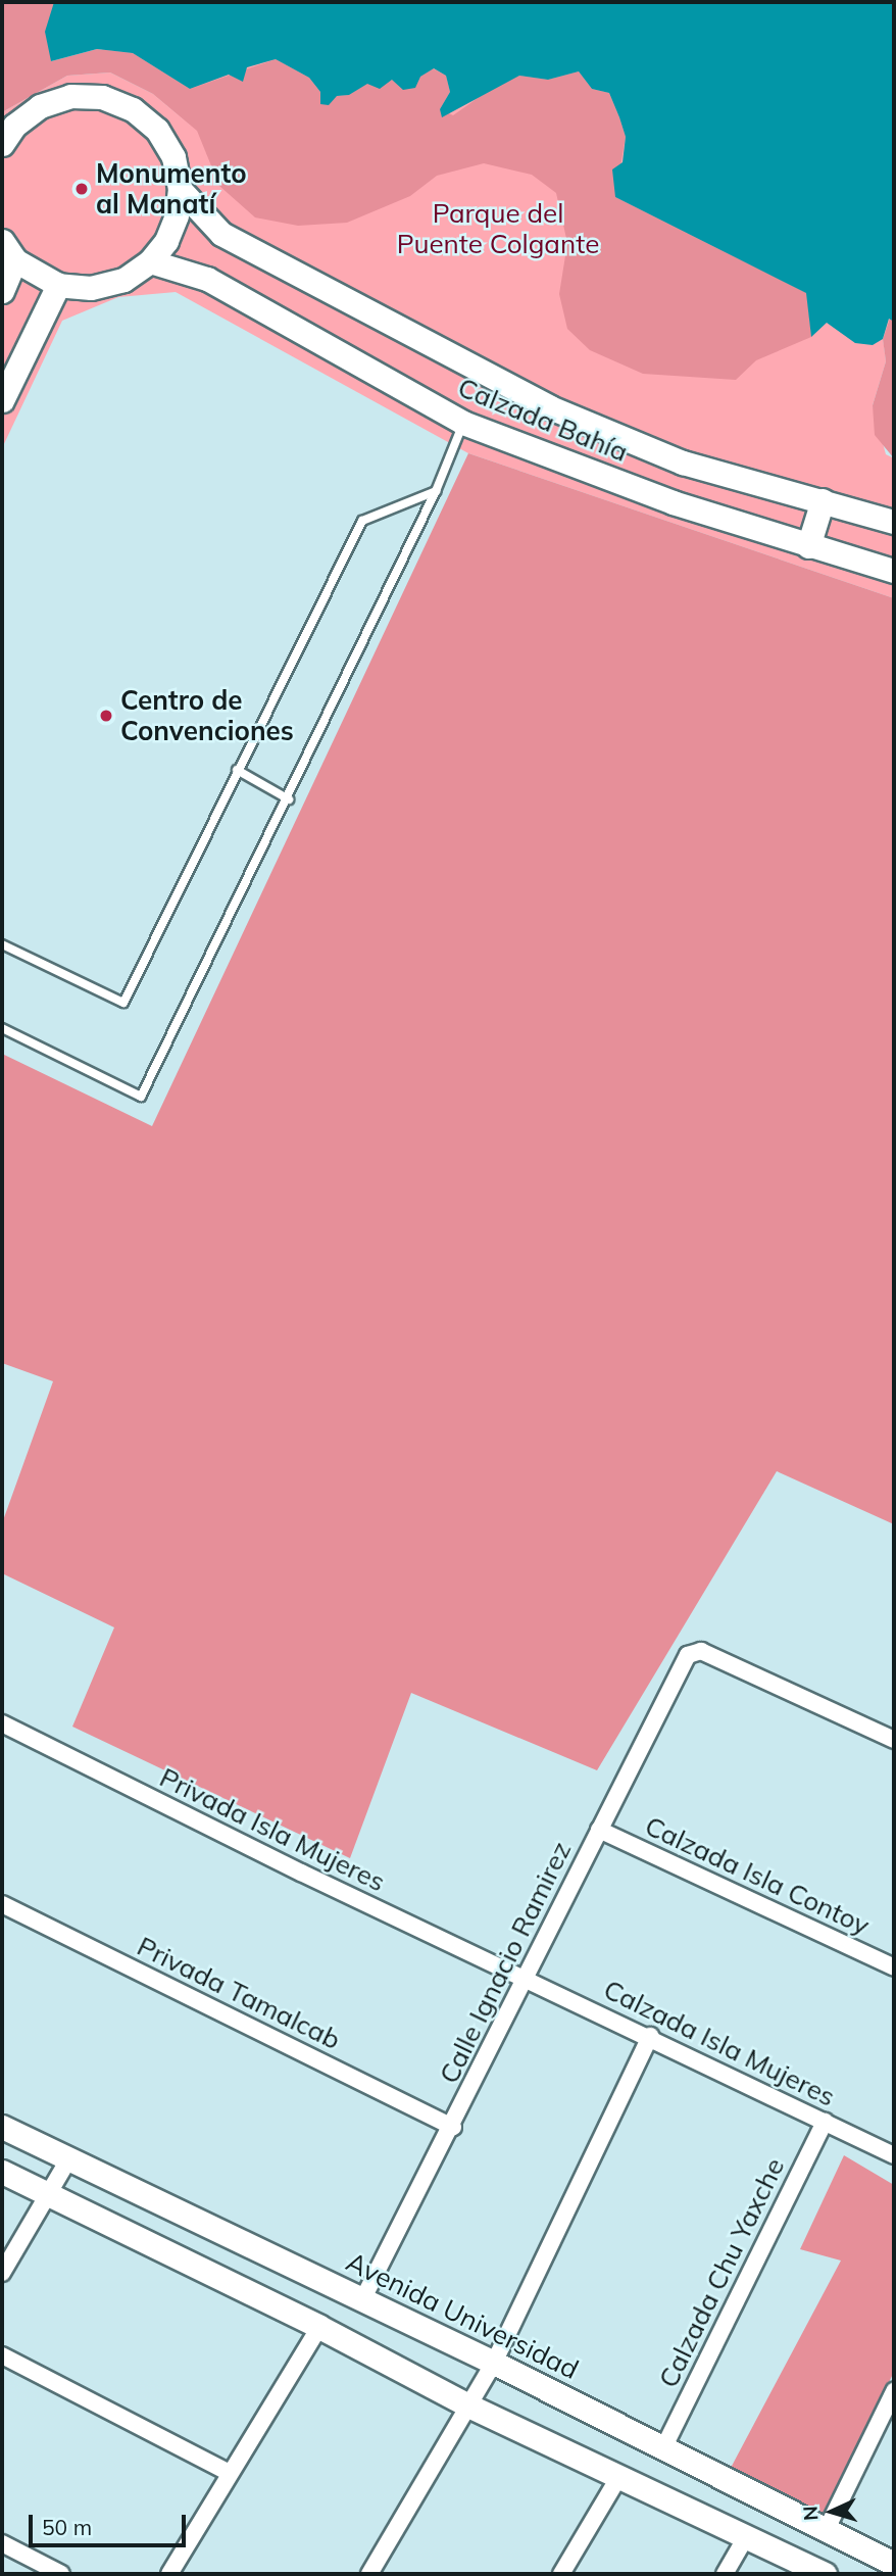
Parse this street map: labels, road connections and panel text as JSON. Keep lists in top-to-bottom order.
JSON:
{
  "streets": {
    "main road": ["Calzada Bahía", "Avenida Universidad"],
    "street": [
      "Privada Isla Mujeres",
      "Calzada Isla Contoy",
      "Calle Ignacio Ramirez",
      "Privada Tamalcab",
      "Calzada Isla Mujeres",
      "Calzada Chu Yaxche"
    ]
  },
  "crossings": [
    ["Privada Isla Mujeres", "Calle Ignacio Ramirez"],
    ["Privada Isla Mujeres", "Calzada Isla Mujeres"],
    ["Calzada Isla Contoy", "Calle Ignacio Ramirez"],
    ["Calle Ignacio Ramirez", "Privada Tamalcab"],
    ["Calle Ignacio Ramirez", "Calzada Isla Mujeres"],
    ["Calle Ignacio Ramirez", "Avenida Universidad"],
    ["Calzada Isla Mujeres", "Calzada Chu Yaxche"],
    ["Calzada Chu Yaxche", "Avenida Universidad"]
  ],
  "parks": ["Parque del Puente Colgante"],
  "places": ["Monumento al Manatí", "Centro de Convenciones"],
  "scale_bar": "50 m",
  "north": "left"
}
